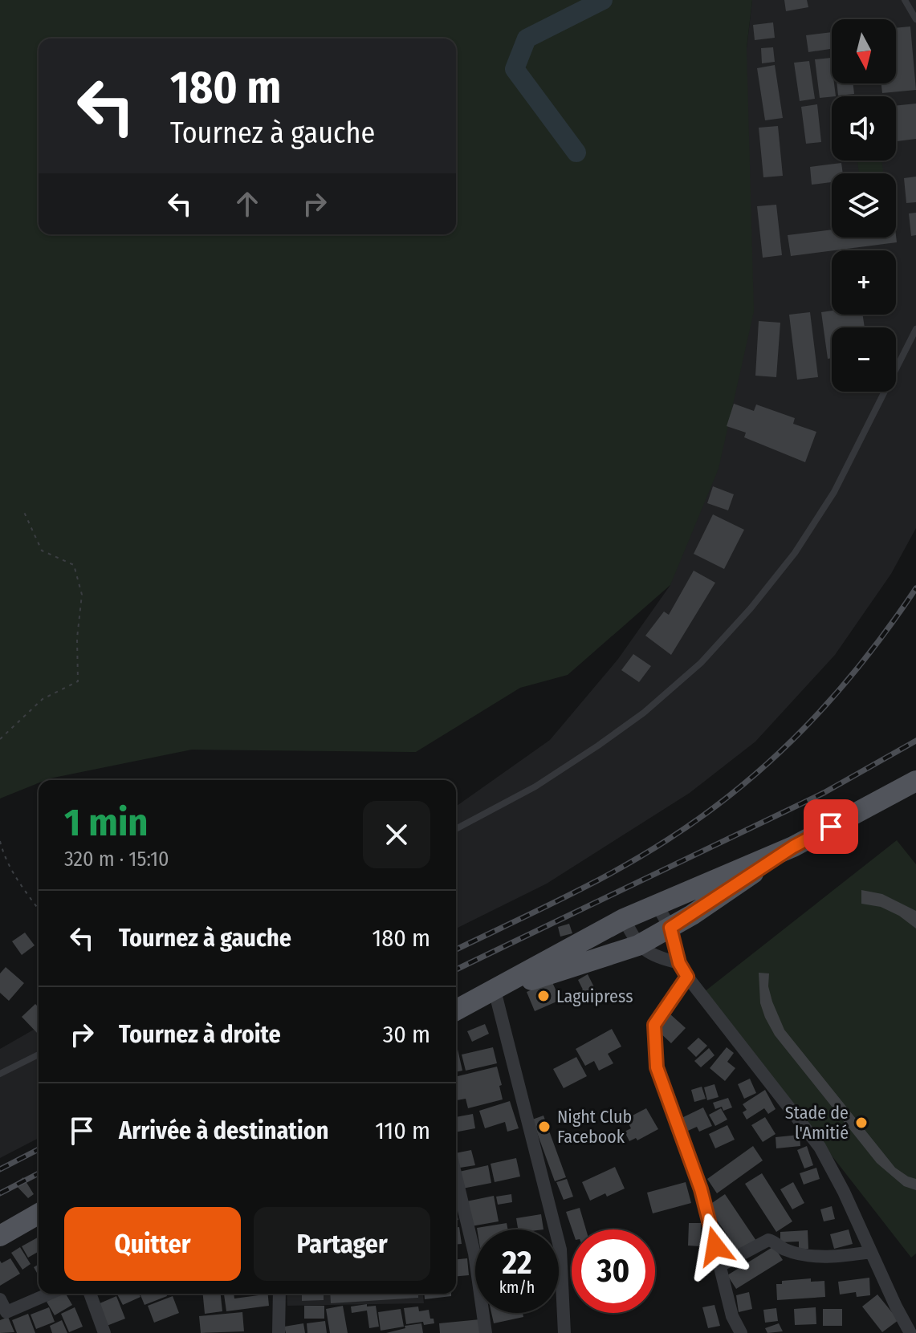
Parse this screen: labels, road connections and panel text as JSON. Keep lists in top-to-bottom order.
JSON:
{
  "places": ["Laguipress", "Stade de l'Amitié", "Night Club Facebook"],
  "north": "bottom",
  "page": {
    "map_buttons": ["+", "−"],
    "turn": ["180 m", "Tournez à gauche"],
    "heading": ["1 min", "320 m · 15:10"],
    "list": [
      {
        "name": "Tournez à gauche",
        "value": "180 m"
      },
      {
        "name": "Tournez à droite",
        "value": "30 m"
      },
      {
        "name": "Arrivée à destination",
        "value": "110 m"
      }
    ],
    "buttons": ["Quitter", "Partager"],
    "speed": "22 km/h",
    "limit": "30"
  }
}
